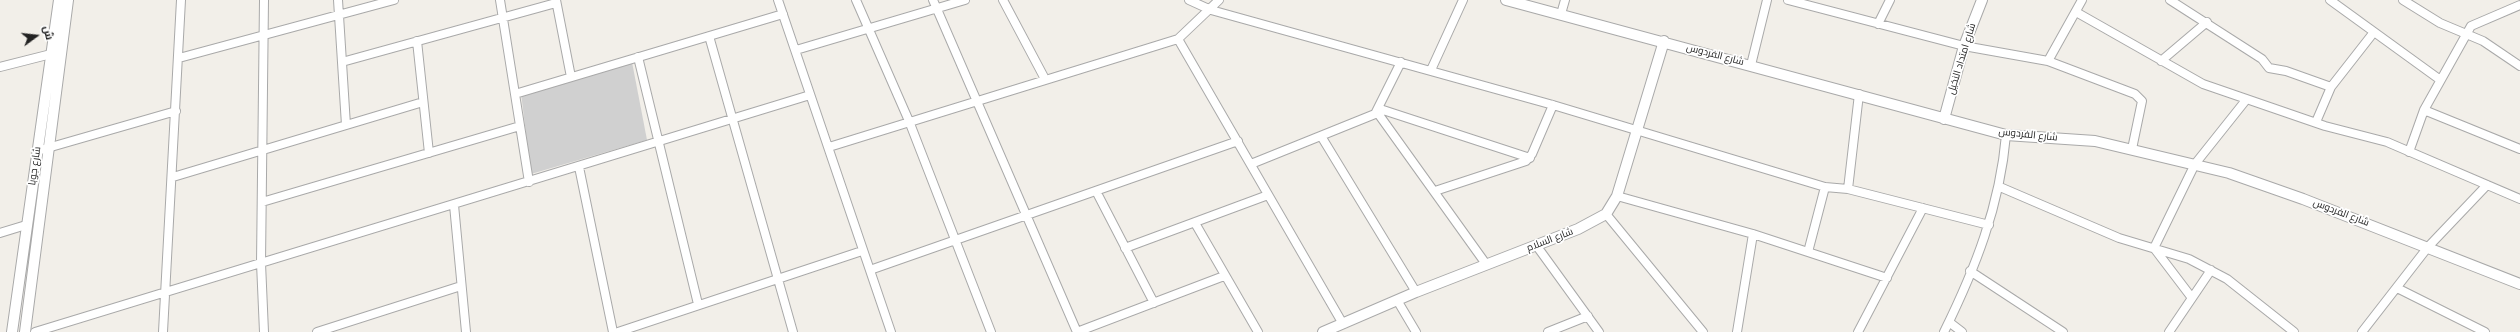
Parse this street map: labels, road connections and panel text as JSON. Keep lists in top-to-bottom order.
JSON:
{
  "streets": {
    "street": [
      "شارع الفردوس",
      "شارع امتداد النخيل",
      "شارع جوبا",
      "شارع السلام"
    ]
  },
  "crossings": [
    ["شارع الفردوس", "شارع امتداد النخيل"]
  ],
  "north": "right"
}
